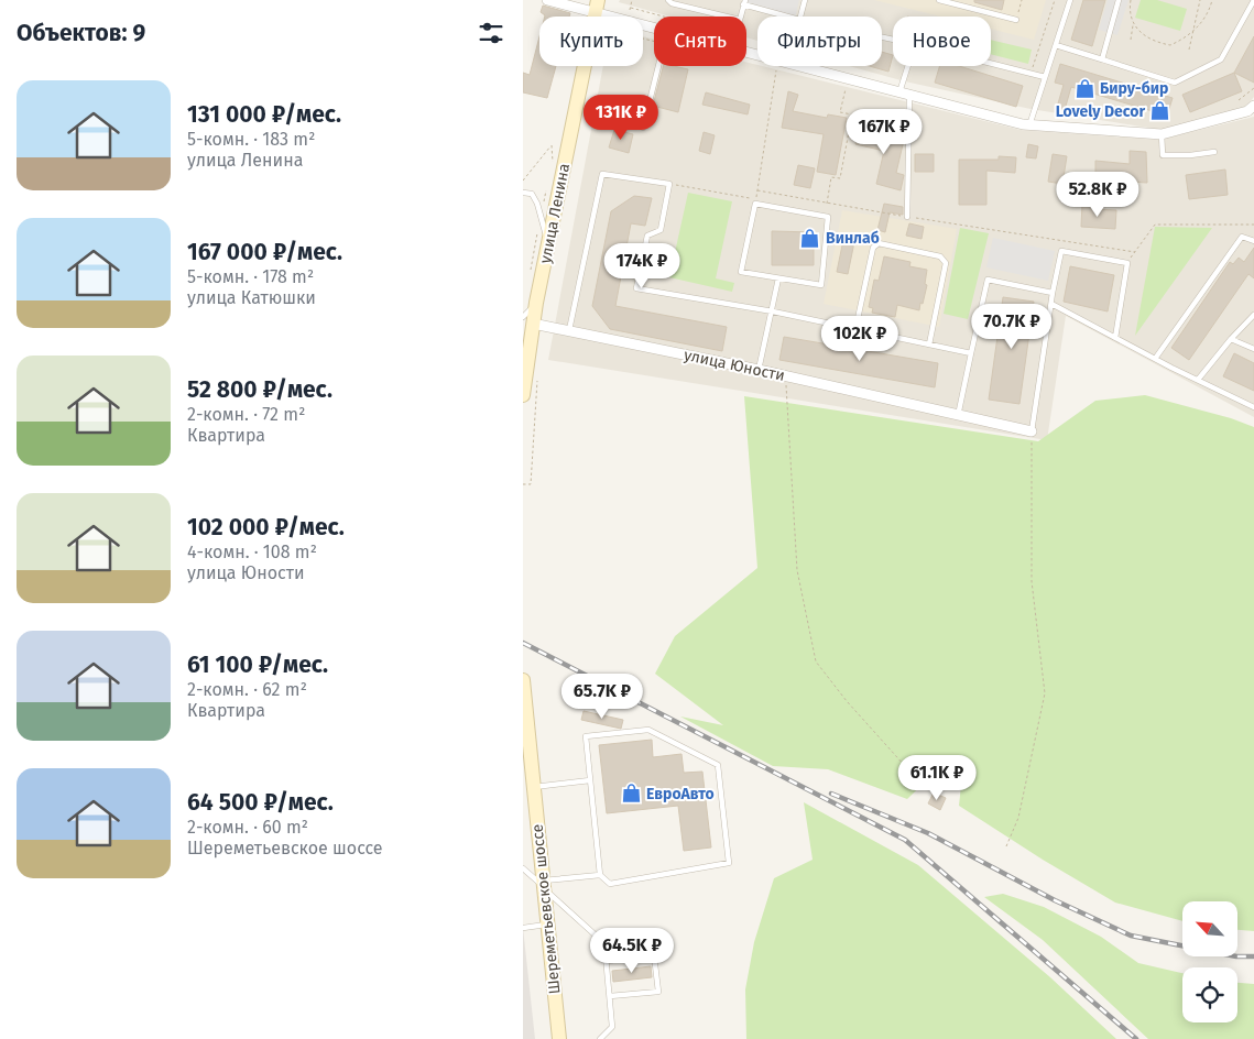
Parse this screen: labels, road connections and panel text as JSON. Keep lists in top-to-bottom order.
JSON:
{
  "streets": {
    "main road": ["улица Ленина", "Шереметьевское шоссе"],
    "street": ["улица Юности"]
  },
  "crossings": [
    ["улица Ленина", "улица Юности"]
  ],
  "places": {
    "shop": [
      "Биру-бир",
      "Lovely Decor",
      "Винлаб",
      "ЕвроАвто"
    ]
  },
  "north": "top left",
  "page": {
    "heading": "Объектов: 9",
    "chip": [
      "Купить",
      "Снять",
      "Фильтры",
      "Новое"
    ],
    "list": [
      {
        "name": "131 000 ₽/мес.",
        "note": "5-комн. · 183 m² · улица Ленина"
      },
      {
        "name": "167 000 ₽/мес.",
        "note": "5-комн. · 178 m² · улица Катюшки"
      },
      {
        "name": "52 800 ₽/мес.",
        "note": "2-комн. · 72 m² · Квартира"
      },
      {
        "name": "102 000 ₽/мес.",
        "note": "4-комн. · 108 m² · улица Юности"
      },
      {
        "name": "61 100 ₽/мес.",
        "note": "2-комн. · 62 m² · Квартира"
      },
      {
        "name": "64 500 ₽/мес.",
        "note": "2-комн. · 60 m² · Шереметьевское шоссе"
      }
    ],
    "price": [
      "131K ₽",
      "167K ₽",
      "52.8K ₽",
      "174K ₽",
      "70.7K ₽",
      "102K ₽",
      "65.7K ₽",
      "61.1K ₽",
      "64.5K ₽"
    ]
  }
}
